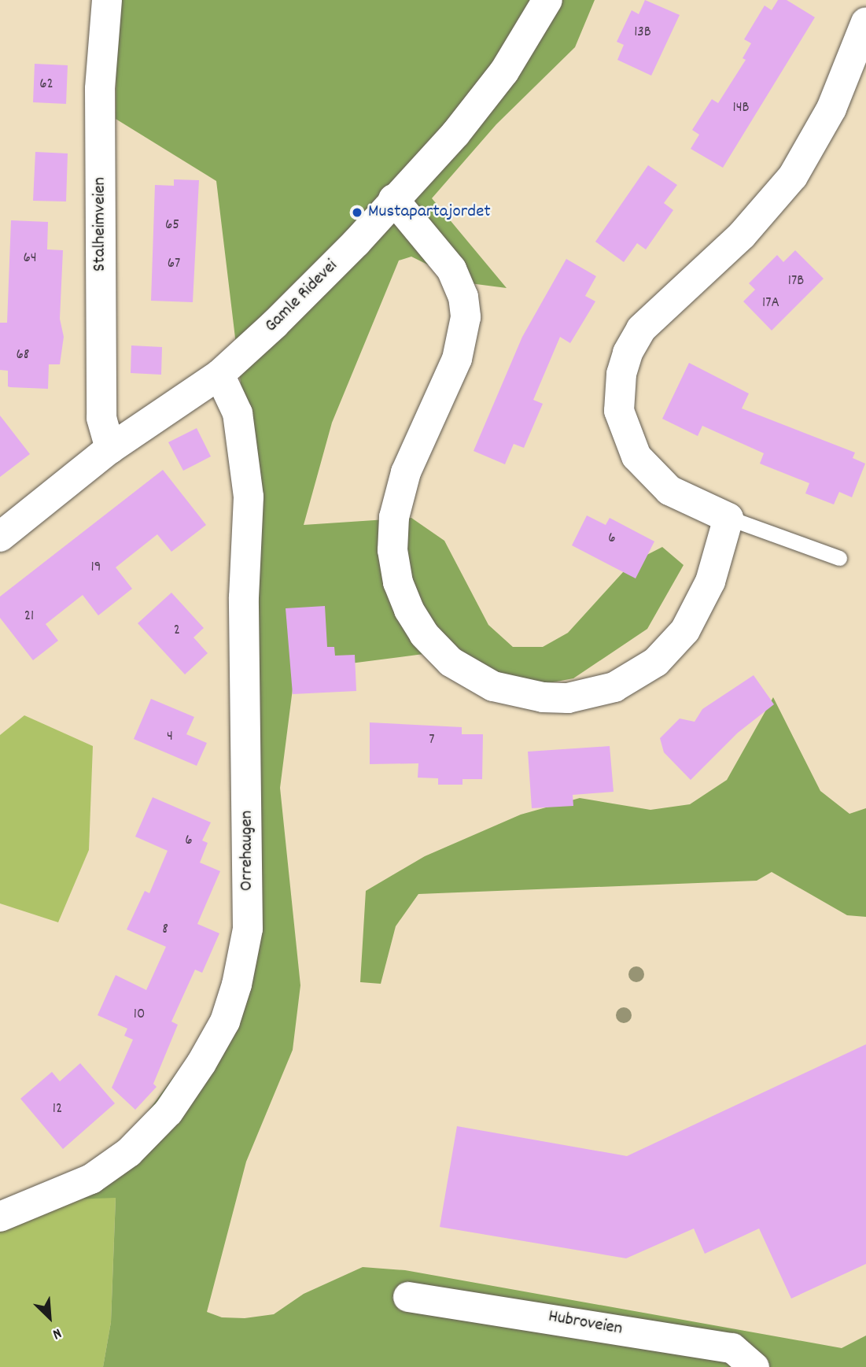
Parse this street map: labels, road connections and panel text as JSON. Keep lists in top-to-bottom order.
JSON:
{
  "streets": {
    "street": [
      "Stalheimveien",
      "Gamle Ridevei",
      "Orrehaugen",
      "Hubroveien"
    ]
  },
  "crossings": [
    ["Stalheimveien", "Gamle Ridevei"],
    ["Gamle Ridevei", "Orrehaugen"]
  ],
  "places": ["Mustapartajordet"],
  "house_numbers": [
    "13B",
    "62",
    "14B",
    "65",
    "64",
    "67",
    "17B",
    "17A",
    "68",
    "6",
    "19",
    "21",
    "2",
    "4",
    "7",
    "6",
    "8",
    "10",
    "12"
  ],
  "north": "bottom right"
}
